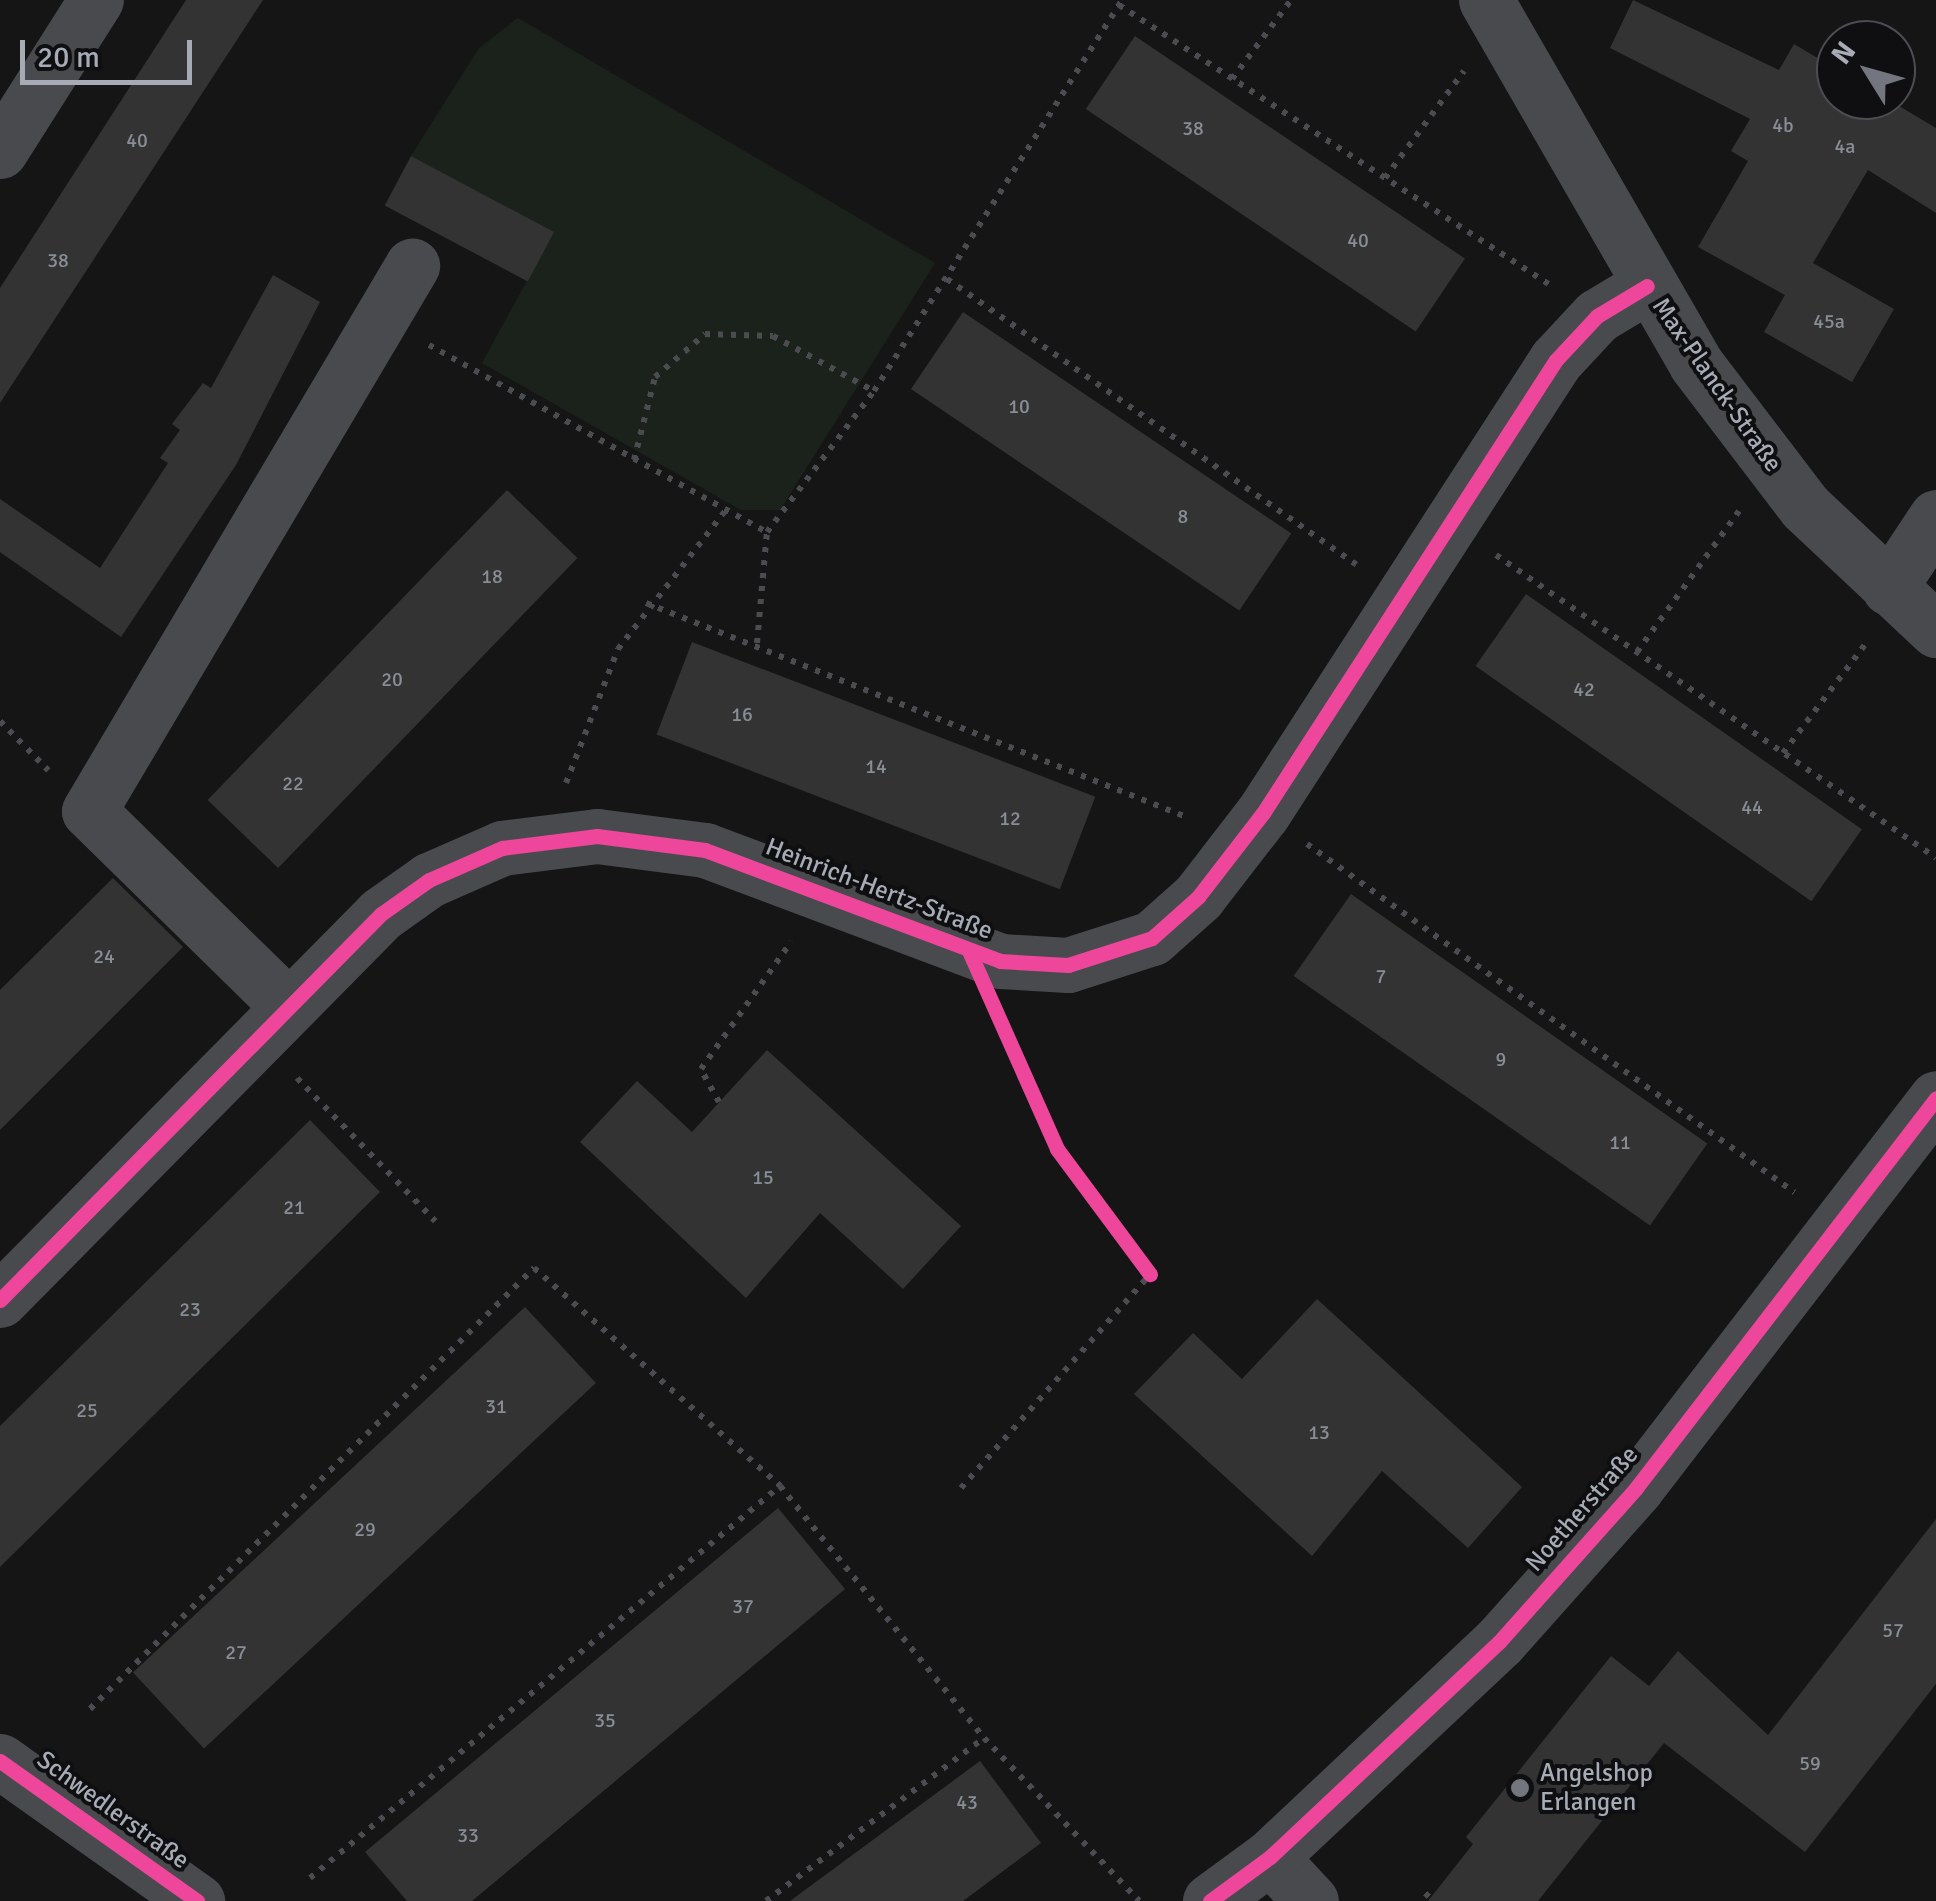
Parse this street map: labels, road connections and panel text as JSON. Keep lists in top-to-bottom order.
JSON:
{
  "streets": {
    "street": [
      "Max-Planck-Straße",
      "Heinrich-Hertz-Straße",
      "Noetherstraße",
      "Schwedlerstraße"
    ]
  },
  "crossings": [
    ["Max-Planck-Straße", "Heinrich-Hertz-Straße"]
  ],
  "places": ["Angelshop Erlangen"],
  "house_numbers": [
    "4b",
    "38",
    "40",
    "4a",
    "40",
    "38",
    "45a",
    "10",
    "8",
    "18",
    "20",
    "42",
    "16",
    "14",
    "22",
    "44",
    "12",
    "24",
    "7",
    "9",
    "11",
    "15",
    "21",
    "23",
    "31",
    "25",
    "13",
    "29",
    "37",
    "57",
    "27",
    "35",
    "59",
    "43",
    "33"
  ],
  "scale_bar": "20 m",
  "north": "top left"
}
